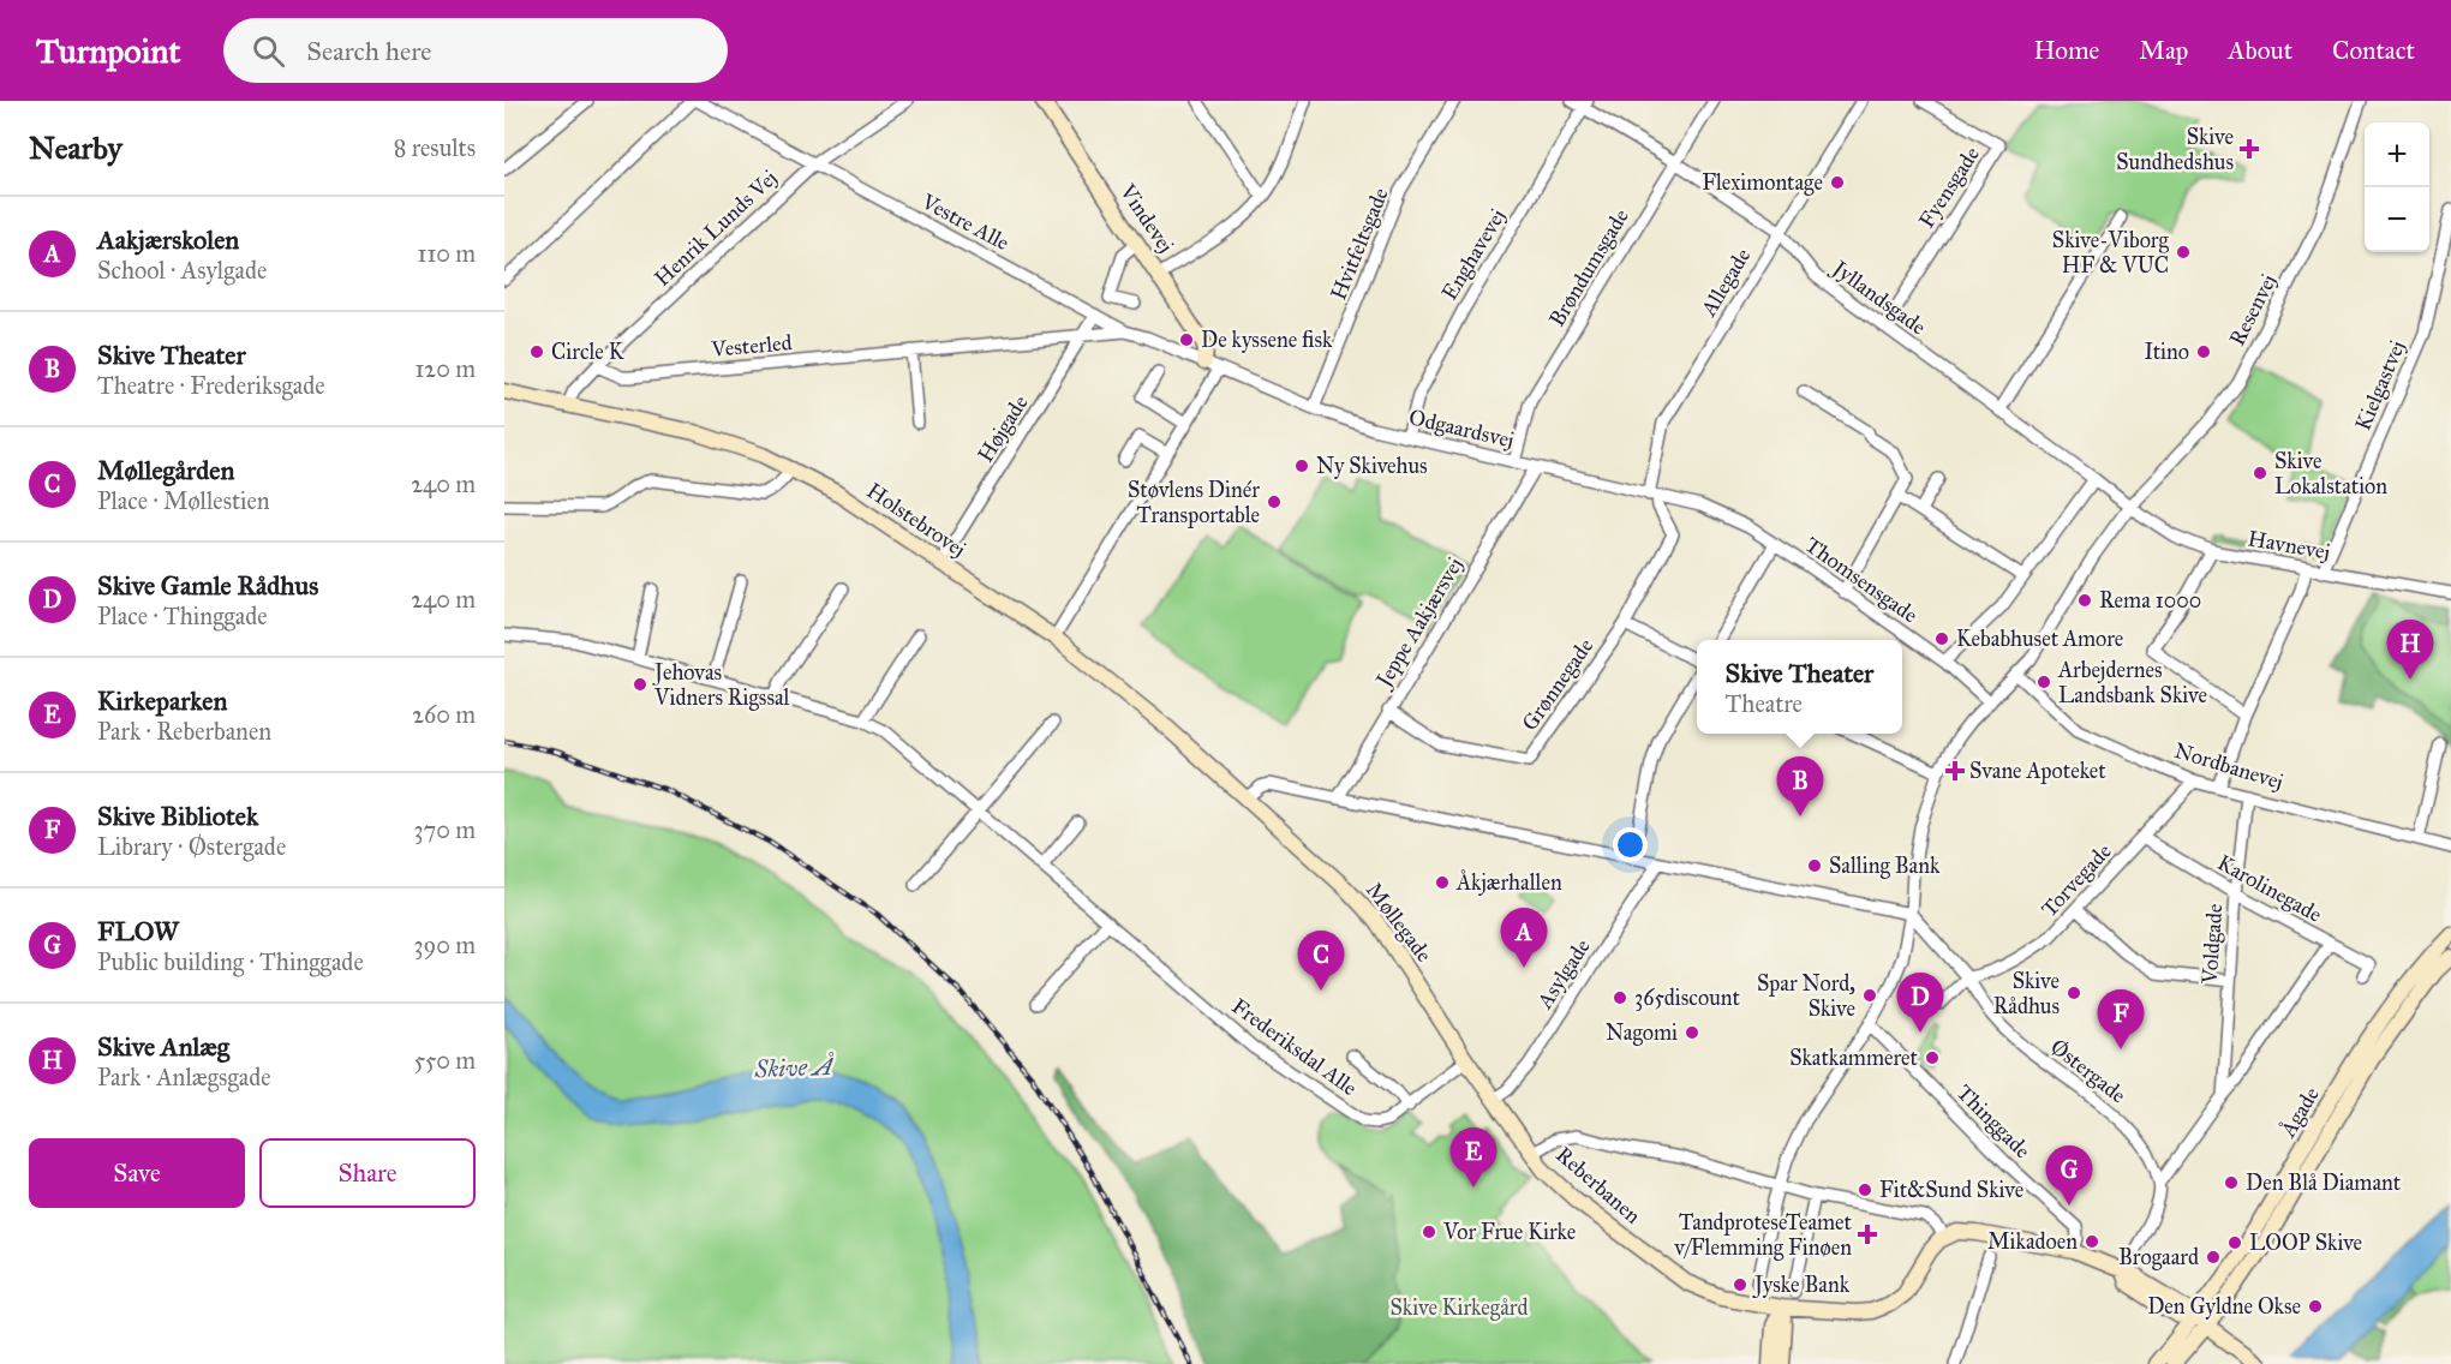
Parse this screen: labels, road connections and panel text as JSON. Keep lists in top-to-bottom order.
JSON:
{
  "streets": {
    "street": [
      "Fyensgade",
      "Vindevej",
      "Vestre Alle",
      "Henrik Lunds Vej",
      "Hvitfeltsgade",
      "Enghavevej",
      "Brøndumsgade",
      "Allegade",
      "Jyllandsgade",
      "Resenvej",
      "Vesterled",
      "Kielgastvej",
      "Højgade",
      "Odgaardsvej",
      "Holstebrovej",
      "Havnevej",
      "Thomsensgade",
      "Jeppe Aakjærsvej",
      "Grønnegade",
      "Nordbanevej",
      "Torvegade",
      "Karolinegade",
      "Møllegade",
      "Voldgade",
      "Asylgade",
      "Frederiksdal Alle",
      "Østergade",
      "Ågade",
      "Thinggade",
      "Reberbanen"
    ]
  },
  "crossings": [
    ["Fyensgade", "Jyllandsgade"],
    ["Vindevej", "Vestre Alle"],
    ["Vestre Alle", "Henrik Lunds Vej"],
    ["Vestre Alle", "Vesterled"],
    ["Vestre Alle", "Højgade"],
    ["Vestre Alle", "Odgaardsvej"],
    ["Henrik Lunds Vej", "Vesterled"],
    ["Henrik Lunds Vej", "Holstebrovej"],
    ["Hvitfeltsgade", "Odgaardsvej"],
    ["Enghavevej", "Jyllandsgade"],
    ["Enghavevej", "Odgaardsvej"],
    ["Brøndumsgade", "Jyllandsgade"],
    ["Brøndumsgade", "Odgaardsvej"],
    ["Allegade", "Jyllandsgade"],
    ["Allegade", "Odgaardsvej"],
    ["Allegade", "Grønnegade"],
    ["Jyllandsgade", "Resenvej"],
    ["Jyllandsgade", "Havnevej"],
    ["Resenvej", "Havnevej"],
    ["Resenvej", "Thomsensgade"],
    ["Resenvej", "Nordbanevej"],
    ["Resenvej", "Østergade"],
    ["Resenvej", "Thinggade"],
    ["Vesterled", "Højgade"],
    ["Kielgastvej", "Havnevej"],
    ["Højgade", "Holstebrovej"],
    ["Odgaardsvej", "Thomsensgade"],
    ["Odgaardsvej", "Jeppe Aakjærsvej"],
    ["Odgaardsvej", "Grønnegade"],
    ["Holstebrovej", "Møllegade"],
    ["Jeppe Aakjærsvej", "Grønnegade"],
    ["Nordbanevej", "Torvegade"],
    ["Nordbanevej", "Voldgade"],
    ["Torvegade", "Karolinegade"],
    ["Torvegade", "Østergade"],
    ["Karolinegade", "Voldgade"],
    ["Møllegade", "Frederiksdal Alle"],
    ["Møllegade", "Reberbanen"],
    ["Asylgade", "Reberbanen"],
    ["Frederiksdal Alle", "Reberbanen"]
  ],
  "water": ["Skive Å"],
  "parks": ["Skive Kirkegård"],
  "places": {
    "health": ["Skive Sundhedshus", "Svane Apoteket", "TandproteseTeamet v/Flemming Finøen"],
    "other": [
      "Fleximontage",
      "Skive-Viborg HF & VUC",
      "De kyssene fisk",
      "Circle K",
      "Itino",
      "Ny Skivehus",
      "Skive Lokalstation",
      "Støvlens Dinér Transportable",
      "Rema 1000",
      "Kebabhuset Amore",
      "Arbejdernes Landsbank Skive",
      "Jehovas Vidners Rigssal",
      "Salling Bank",
      "Åkjærhallen",
      "Skive Rådhus",
      "Spar Nord, Skive",
      "365discount",
      "Nagomi",
      "Skatkammeret",
      "Den Blå Diamant",
      "Fit&Sund Skive",
      "Vor Frue Kirke",
      "Mikadoen",
      "LOOP Skive",
      "Brogaard",
      "Jyske Bank",
      "Den Gyldne Okse"
    ]
  },
  "page": {
    "header": "Turnpoint",
    "search": "Search here",
    "nav": [
      "Home",
      "Map",
      "About",
      "Contact"
    ],
    "heading": ["Nearby", "8 results"],
    "map_buttons": ["+", "−"],
    "list": [
      {
        "mark": "A",
        "name": "Aakjærskolen",
        "note": "School · Asylgade",
        "value": "110 m"
      },
      {
        "mark": "B",
        "name": "Skive Theater",
        "note": "Theatre · Frederiksgade",
        "value": "120 m"
      },
      {
        "mark": "C",
        "name": "Møllegården",
        "note": "Place · Møllestien",
        "value": "240 m"
      },
      {
        "mark": "D",
        "name": "Skive Gamle Rådhus",
        "note": "Place · Thinggade",
        "value": "240 m"
      },
      {
        "mark": "E",
        "name": "Kirkeparken",
        "note": "Park · Reberbanen",
        "value": "260 m"
      },
      {
        "mark": "F",
        "name": "Skive Bibliotek",
        "note": "Library · Østergade",
        "value": "370 m"
      },
      {
        "mark": "G",
        "name": "FLOW",
        "note": "Public building · Thinggade",
        "value": "390 m"
      },
      {
        "mark": "H",
        "name": "Skive Anlæg",
        "note": "Park · Anlægsgade",
        "value": "550 m"
      }
    ],
    "pins": [
      "H",
      "B",
      "A",
      "C",
      "D",
      "F",
      "E",
      "G"
    ],
    "popup": ["Skive Theater", "Theatre"],
    "buttons": ["Save", "Share"]
  }
}
